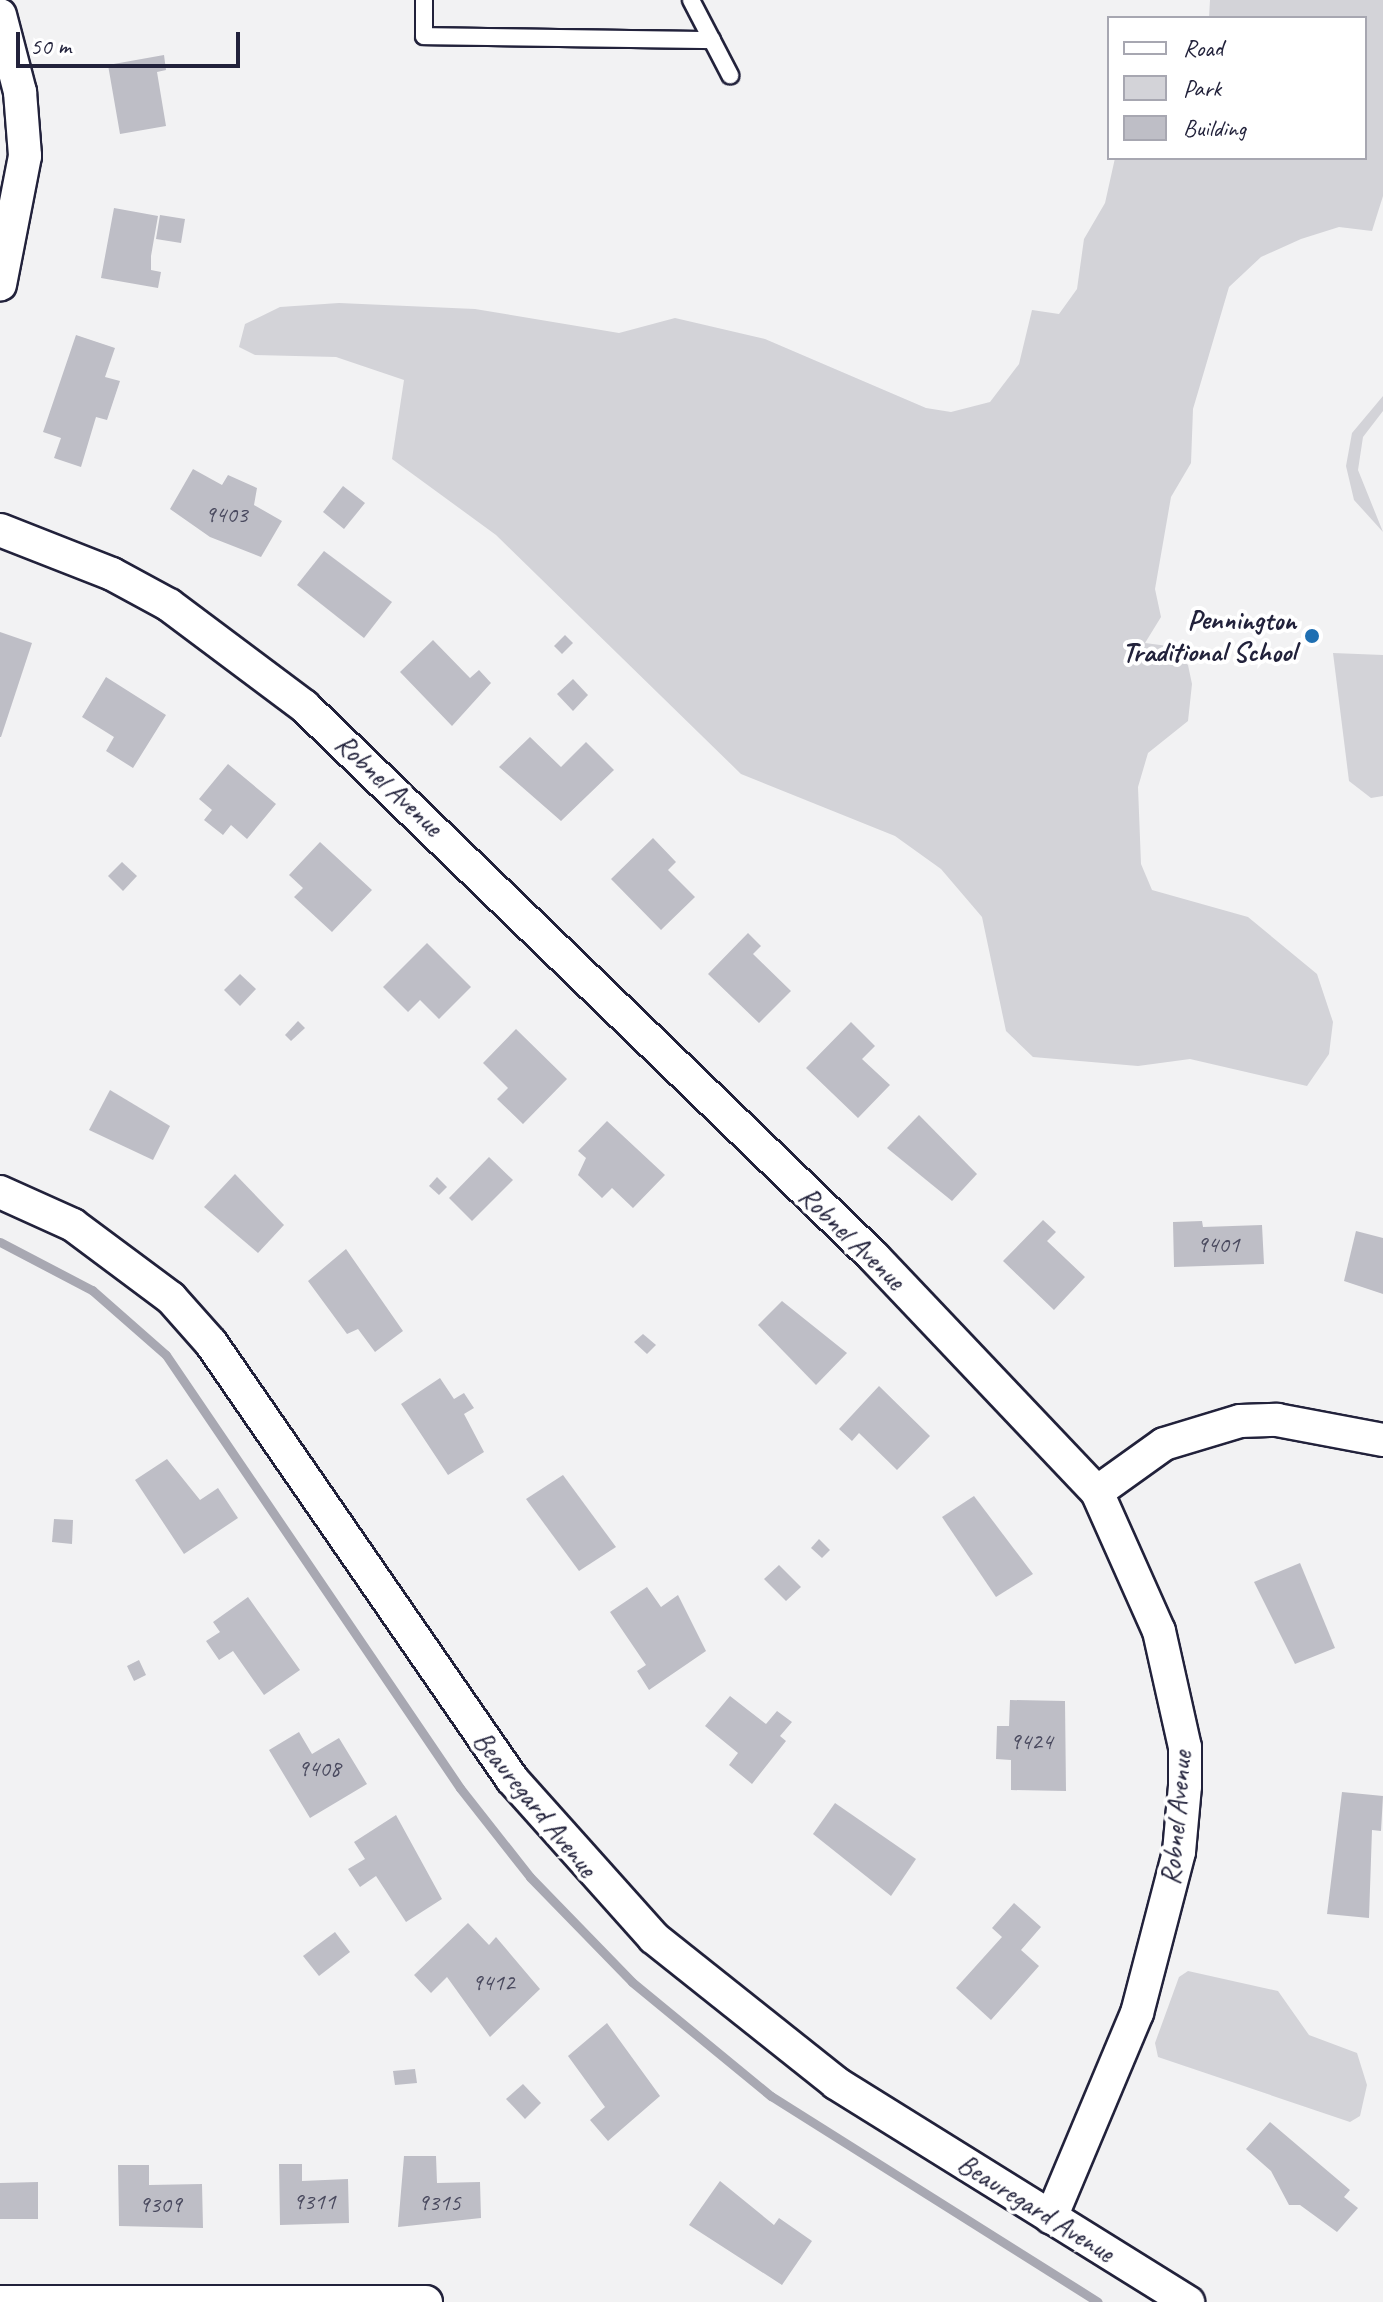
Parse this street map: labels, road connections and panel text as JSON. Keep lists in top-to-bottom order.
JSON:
{
  "streets": {
    "street": ["Robnel Avenue", "Beauregard Avenue"]
  },
  "crossings": [
    ["Robnel Avenue", "Beauregard Avenue"]
  ],
  "places": ["Pennington Traditional School"],
  "house_numbers": [
    "9403",
    "9401",
    "9424",
    "9408",
    "9412",
    "9311",
    "9315",
    "9309"
  ],
  "legend": ["Road", "Park", "Building"],
  "scale_bar": "50 m"
}
